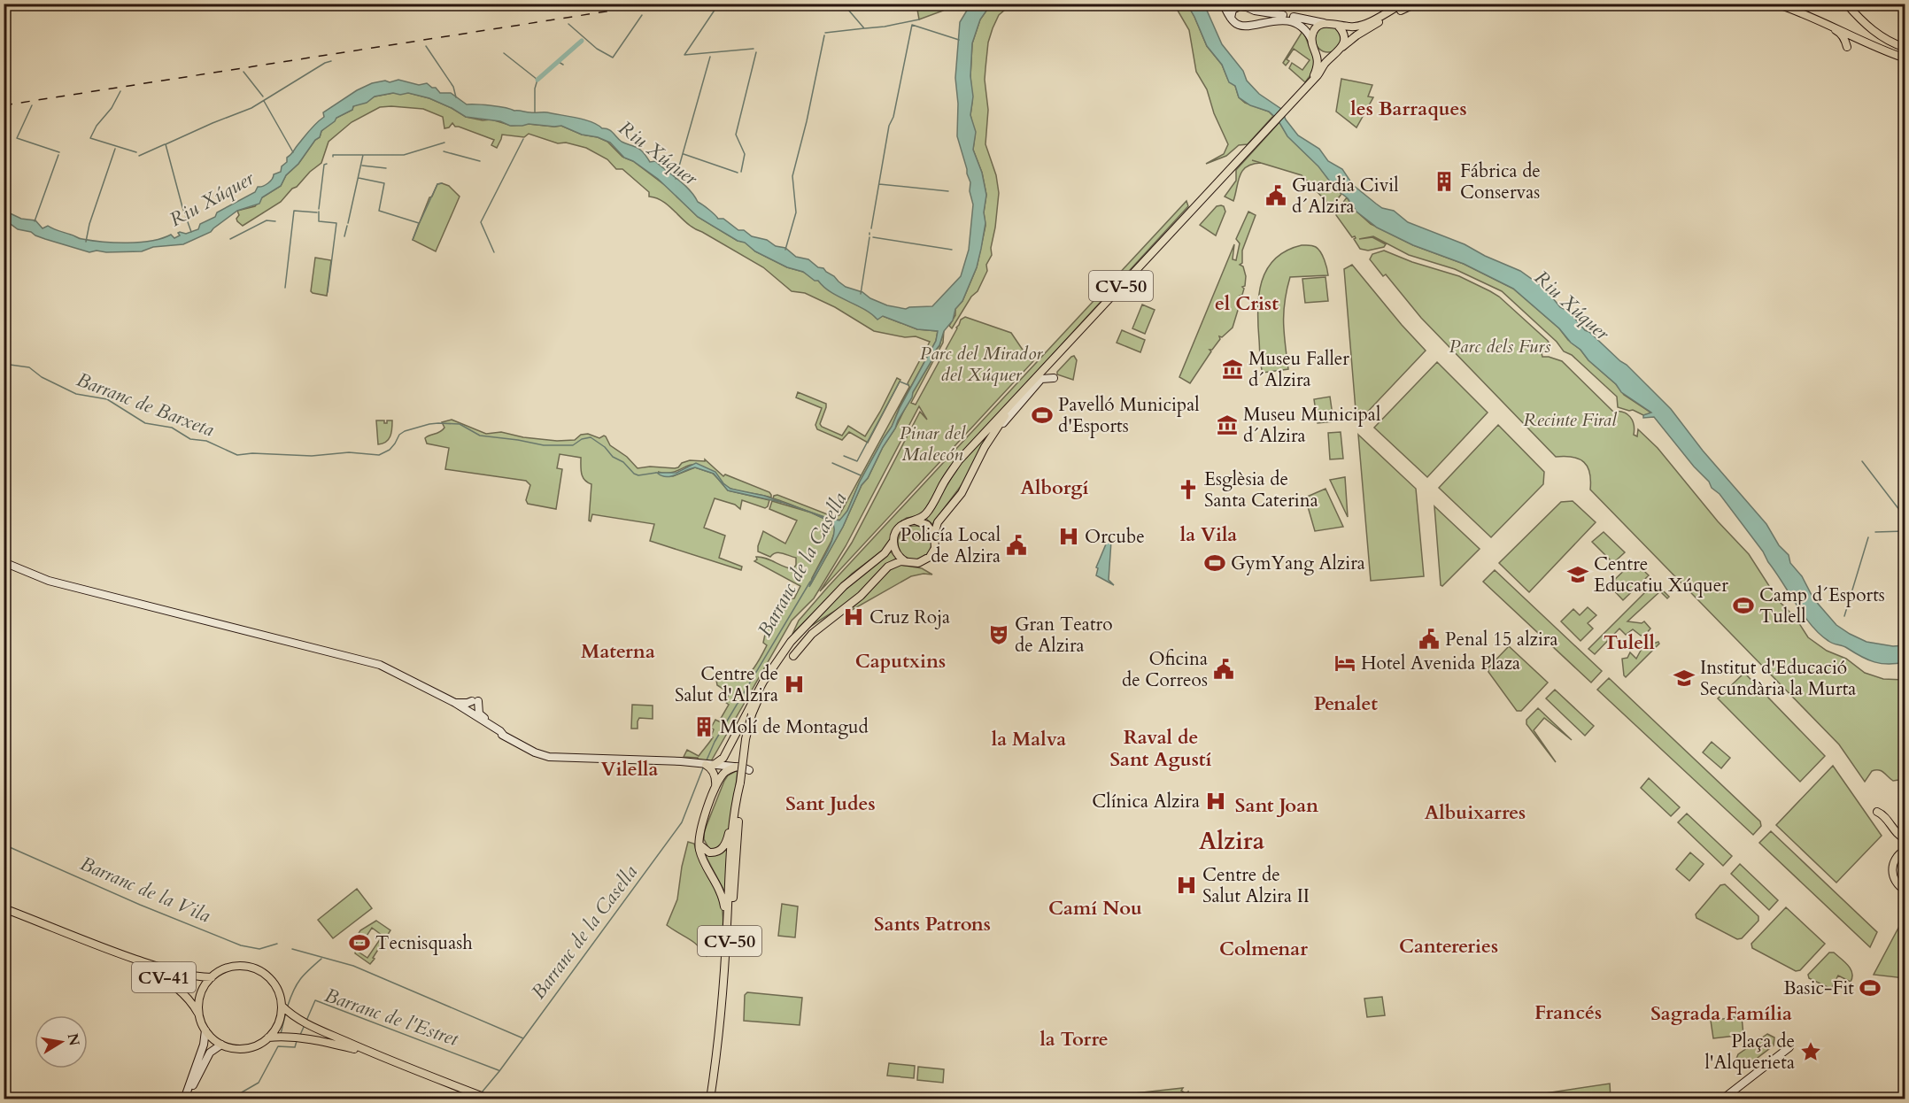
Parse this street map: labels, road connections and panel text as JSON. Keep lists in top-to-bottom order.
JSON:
{
  "streets": {
    "main road": ["CV-50", "CV-41"]
  },
  "districts": [
    "les Barraques",
    "el Crist",
    "Alborgí",
    "la Vila",
    "Tulell",
    "Materna",
    "Caputxins",
    "Penalet",
    "Raval de Sant Agustí",
    "la Malva",
    "Vilella",
    "Sant Judes",
    "Sant Joan",
    "Albuixarres",
    "Alzira",
    "Camí Nou",
    "Sants Patrons",
    "Cantereries",
    "Colmenar",
    "Francés",
    "Sagrada Família",
    "la Torre"
  ],
  "water": [
    "Riu Xúquer",
    "Barranc de Barxeta",
    "Barranc de la Casella",
    "Barranc de la Vila",
    "Barranc de l'Estret"
  ],
  "parks": [
    "Parc dels Furs",
    "Parc del Mirador del Xúquer",
    "Recinte Firal",
    "Pinar del Malecón"
  ],
  "places": {
    "building": ["Fábrica de Conservas", "Molí de Montagud"],
    "public building": [
      "Guardia Civil d´Alzira",
      "Policía Local de Alzira",
      "Penal 15 alzira",
      "Oficina de Correos"
    ],
    "museum": ["Museu Faller d´Alzira", "Museu Municipal d´Alzira"],
    "sports": [
      "Pavelló Municipal d'Esports",
      "GymYang Alzira",
      "Camp d´Esports Tulell",
      "Tecnisquash",
      "Basic-Fit"
    ],
    "church": ["Esglèsia de Santa Caterina"],
    "hospital": [
      "Orcube",
      "Cruz Roja",
      "Centre de Salut d'Alzira",
      "Clínica Alzira",
      "Centre de Salut Alzira II"
    ],
    "school or university": ["Centre Educatiu Xúquer", "Institut d'Educació Secundària la Murta"],
    "theatre": ["Gran Teatro de Alzira"],
    "hotel": ["Hotel Avenida Plaza"],
    "place": ["Plaça de l'Alquerieta"]
  },
  "north": "right"
}
